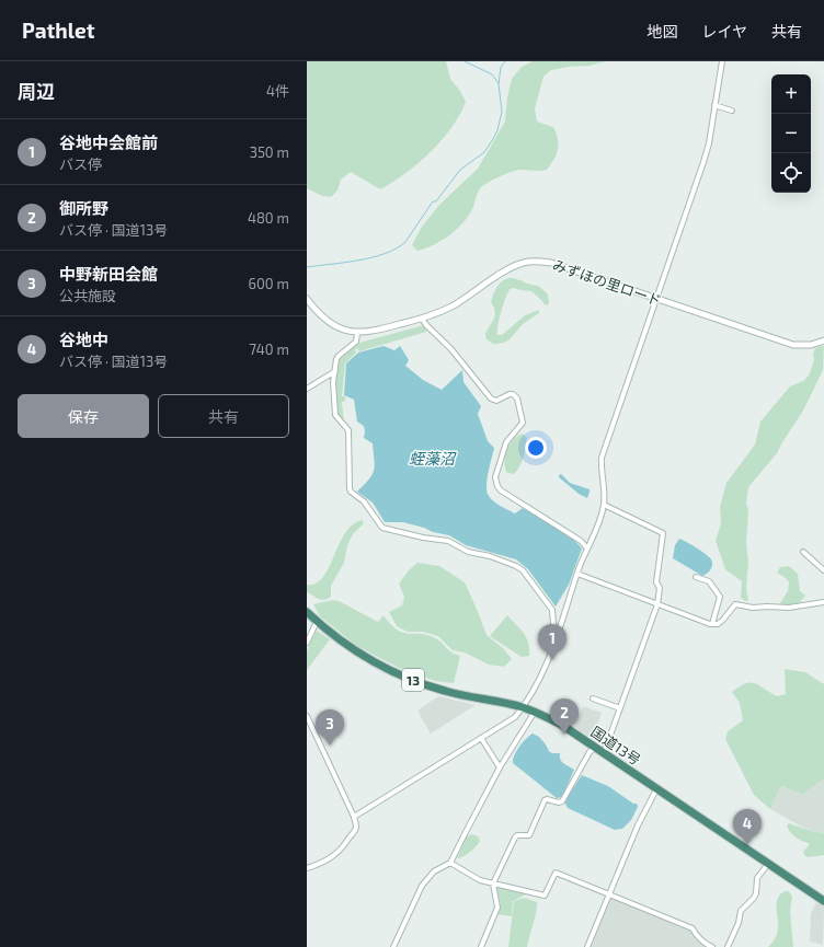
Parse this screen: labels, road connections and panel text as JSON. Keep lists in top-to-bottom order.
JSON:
{
  "streets": {
    "highway": ["13", "国道13号"],
    "street": ["みずほの里ロード"]
  },
  "water": ["蛭藻沼"],
  "page": {
    "header": "Pathlet",
    "nav": ["地図", "レイヤ", "共有"],
    "heading": ["周辺", "4件"],
    "map_buttons": ["+", "−"],
    "list": [
      {
        "mark": "1",
        "name": "谷地中会館前",
        "note": "バス停",
        "value": "350 m"
      },
      {
        "mark": "2",
        "name": "御所野",
        "note": "バス停 · 国道13号",
        "value": "480 m"
      },
      {
        "mark": "3",
        "name": "中野新田会館",
        "note": "公共施設",
        "value": "600 m"
      },
      {
        "mark": "4",
        "name": "谷地中",
        "note": "バス停 · 国道13号",
        "value": "740 m"
      }
    ],
    "buttons": ["保存", "共有"],
    "pins": [
      "1",
      "2",
      "3",
      "4"
    ]
  }
}
